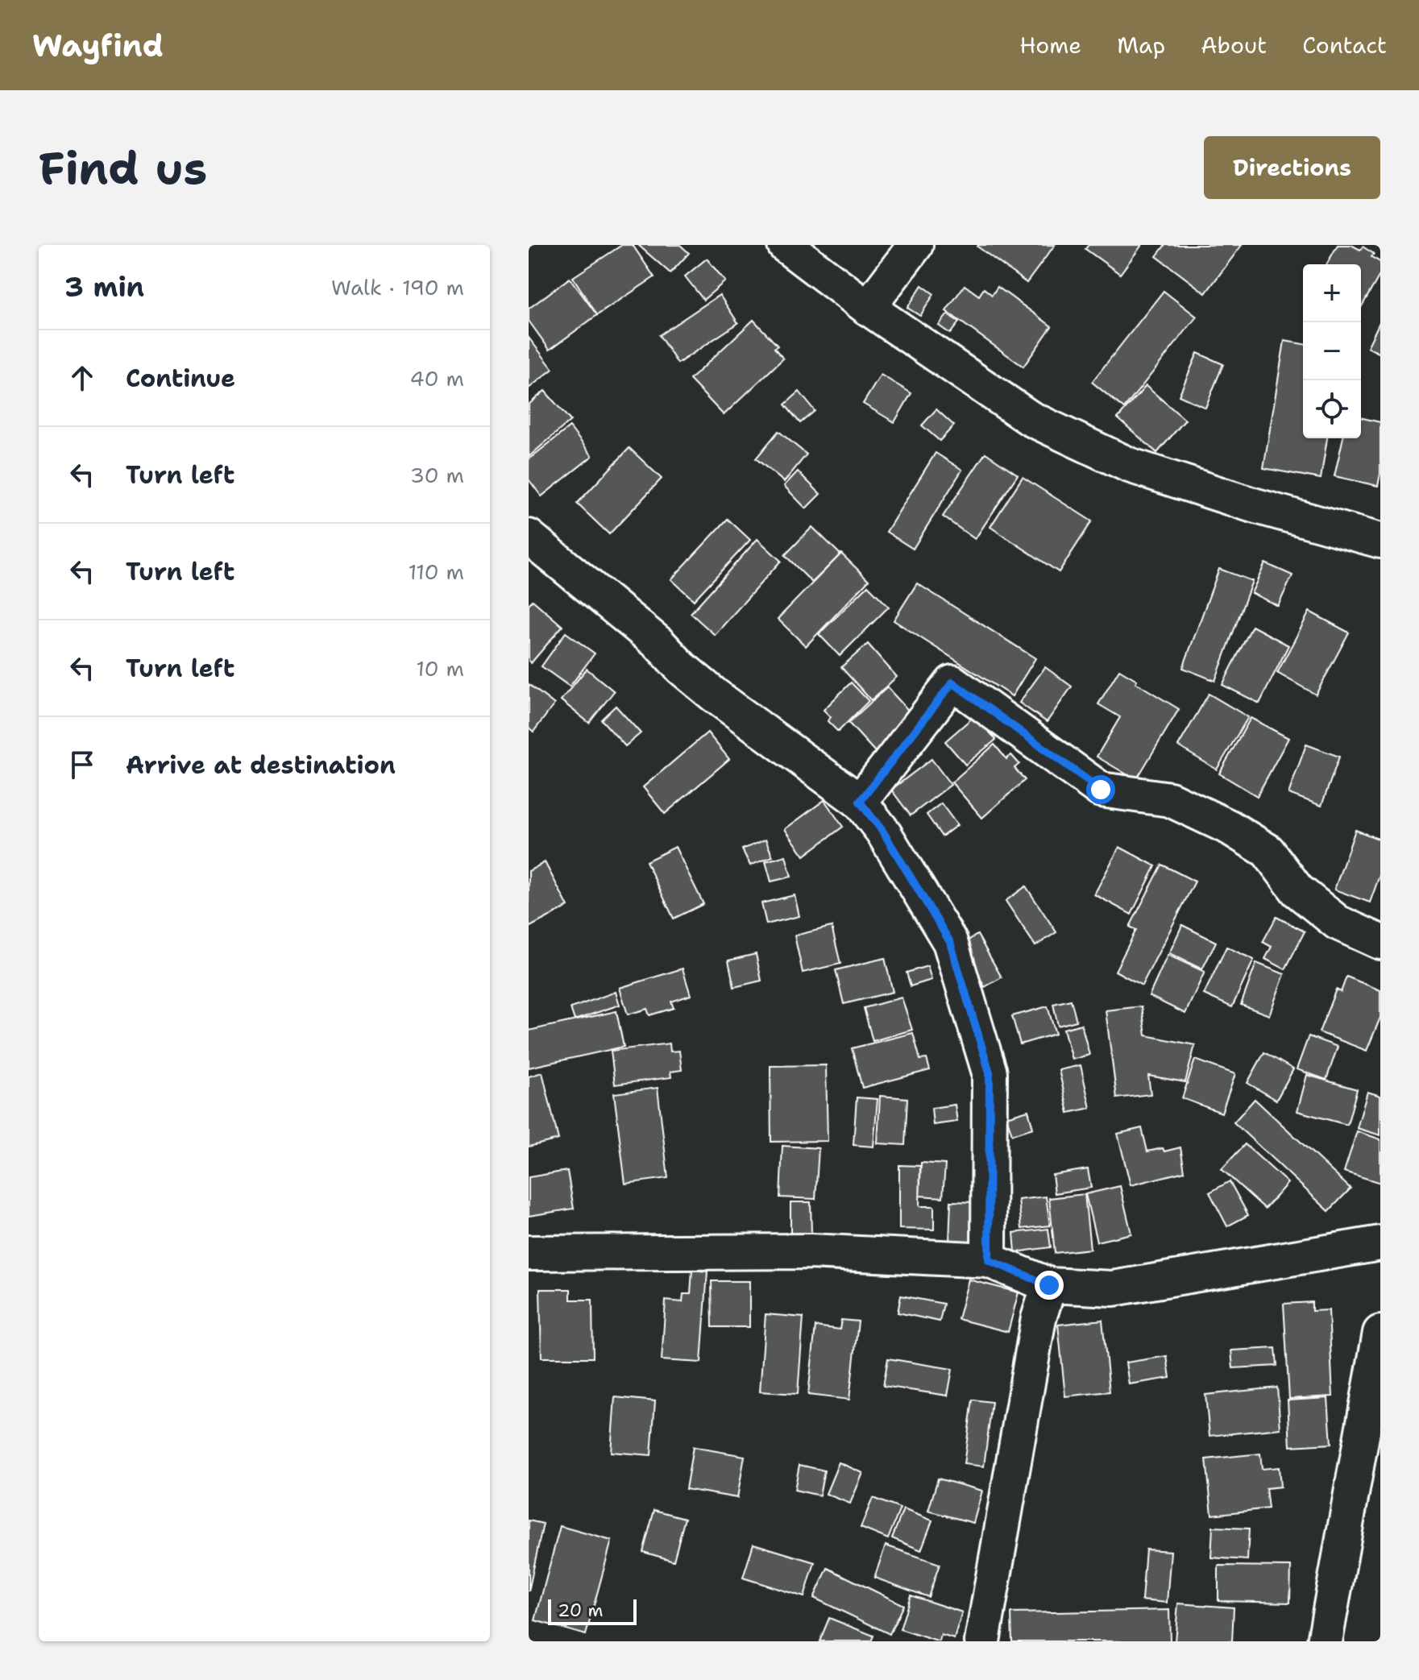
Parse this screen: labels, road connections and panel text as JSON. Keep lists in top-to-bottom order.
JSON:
{
  "scale_bar": "20 m",
  "page": {
    "header": "Wayfind",
    "nav": [
      "Home",
      "Map",
      "About",
      "Contact"
    ],
    "buttons": "Directions",
    "title": "Find us",
    "heading": ["3 min", "Walk · 190 m"],
    "map_buttons": ["+", "−"],
    "list": [
      ["Continue", "40 m"],
      ["Turn left", "30 m"],
      ["Turn left", "110 m"],
      ["Turn left", "10 m"],
      "Arrive at destination"
    ],
    "scale": "20 m"
  }
}
